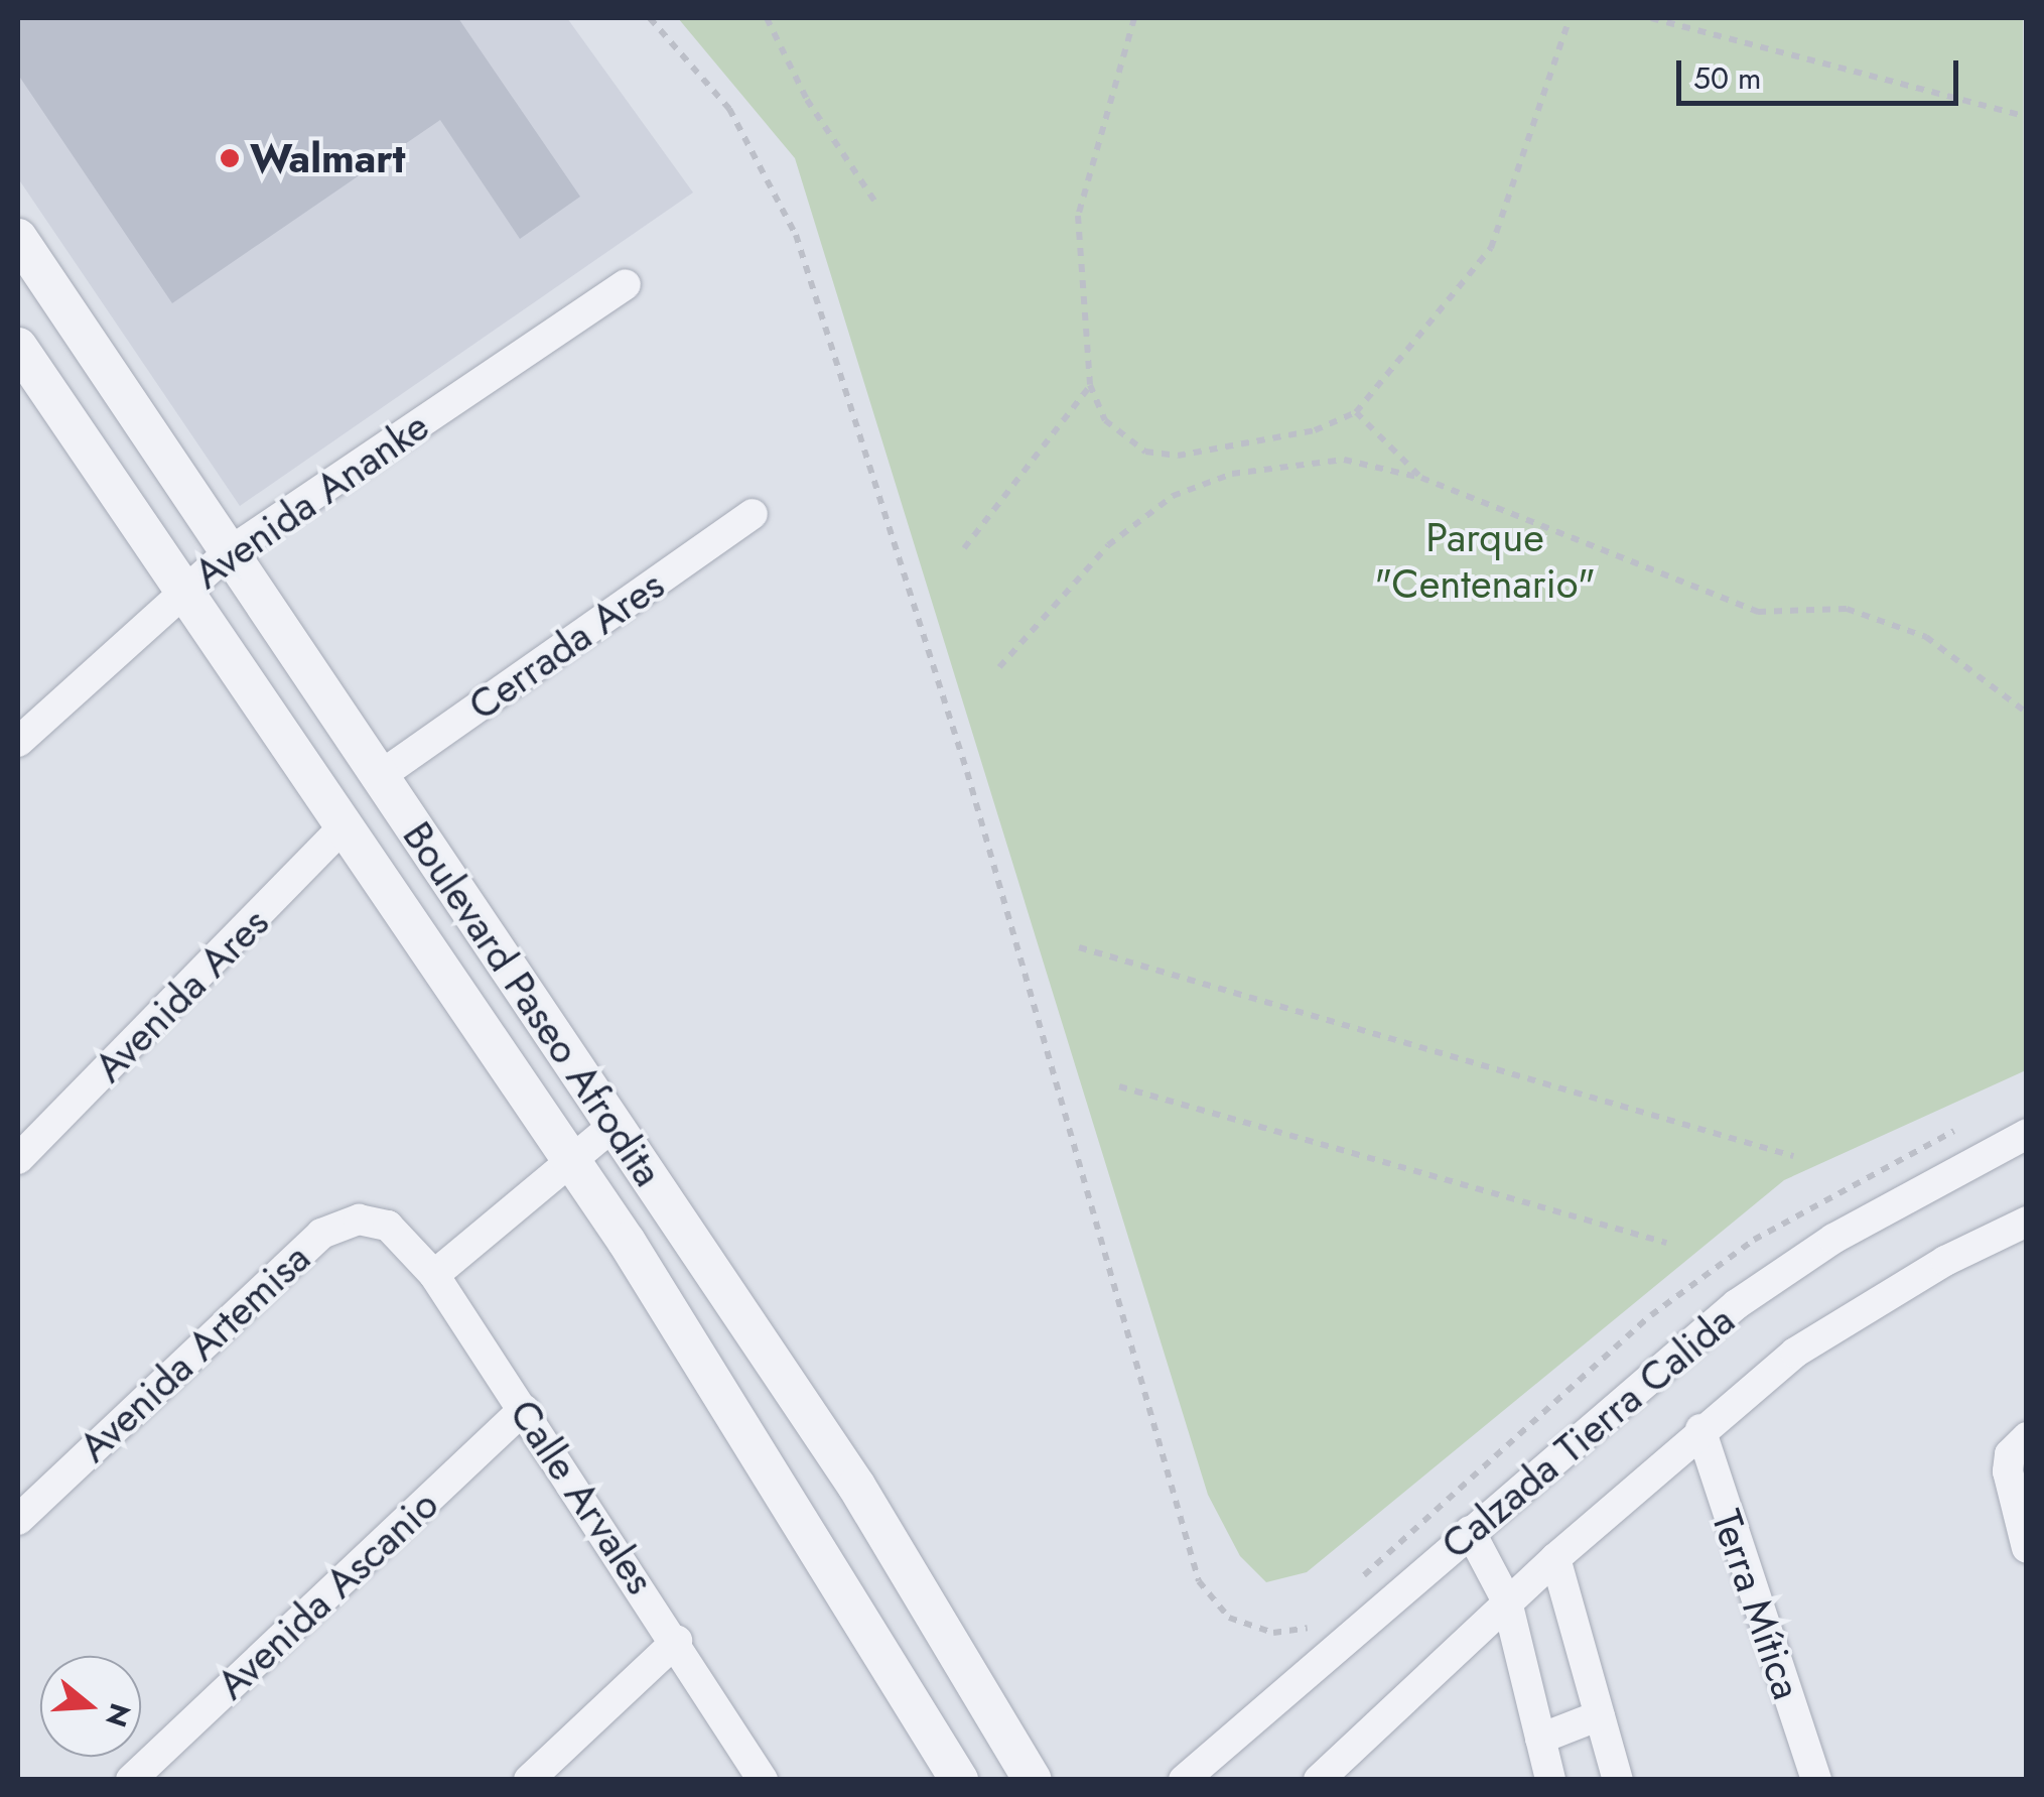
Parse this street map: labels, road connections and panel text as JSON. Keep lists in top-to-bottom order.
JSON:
{
  "streets": {
    "street": [
      "Avenida Ananke",
      "Cerrada Ares",
      "Avenida Ares",
      "Boulevard Paseo Afrodita",
      "Avenida Artemisa",
      "Calzada Tierra Calida",
      "Calle Arvales",
      "Avenida Ascanio",
      "Terra Mítica"
    ]
  },
  "crossings": [
    ["Avenida Ananke", "Boulevard Paseo Afrodita"],
    ["Cerrada Ares", "Boulevard Paseo Afrodita"],
    ["Avenida Ares", "Boulevard Paseo Afrodita"],
    ["Avenida Artemisa", "Calle Arvales"],
    ["Calzada Tierra Calida", "Terra Mítica"],
    ["Calle Arvales", "Avenida Ascanio"]
  ],
  "parks": ["Parque \"Centenario\""],
  "places": ["Walmart"],
  "scale_bar": "50 m",
  "north": "right"
}
